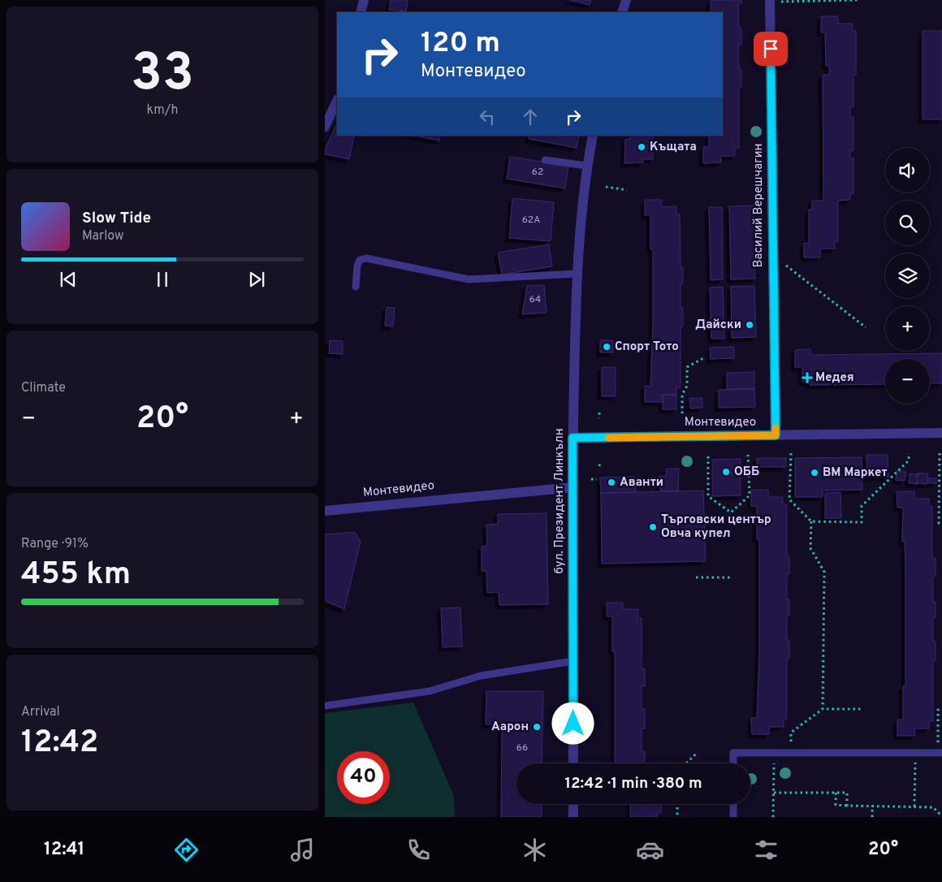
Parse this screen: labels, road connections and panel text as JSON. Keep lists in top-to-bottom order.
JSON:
{
  "streets": {
    "street": ["Василий Верешчагин", "Монтевидео", "бул. Президент Линкълн"]
  },
  "crossings": [
    ["Василий Верешчагин", "Монтевидео"],
    ["Монтевидео", "бул. Президент Линкълн"]
  ],
  "places": {
    "other": [
      "Къщата",
      "Дайски",
      "Спорт Тото",
      "ОББ",
      "ВМ Маркет",
      "Аванти",
      "Търговски център Овча купел",
      "Аарон"
    ],
    "health": ["Медея"]
  },
  "house_numbers": [
    "62",
    "62A",
    "64",
    "66"
  ],
  "page": {
    "tile": [
      ["33", "km/h"],
      "Climate",
      ["Range · 91%", "455 km"],
      ["Arrival", "12:42"]
    ],
    "turn": ["120 m", "Монтевидео"],
    "map_buttons": ["+", "−"],
    "song": ["Slow Tide", "Marlow"],
    "heat": ["−", "20°", "+"],
    "limit": "40",
    "trip": "12:42 · 1 min · 380 m",
    "tabs": ["12:41", "20°"]
  }
}
